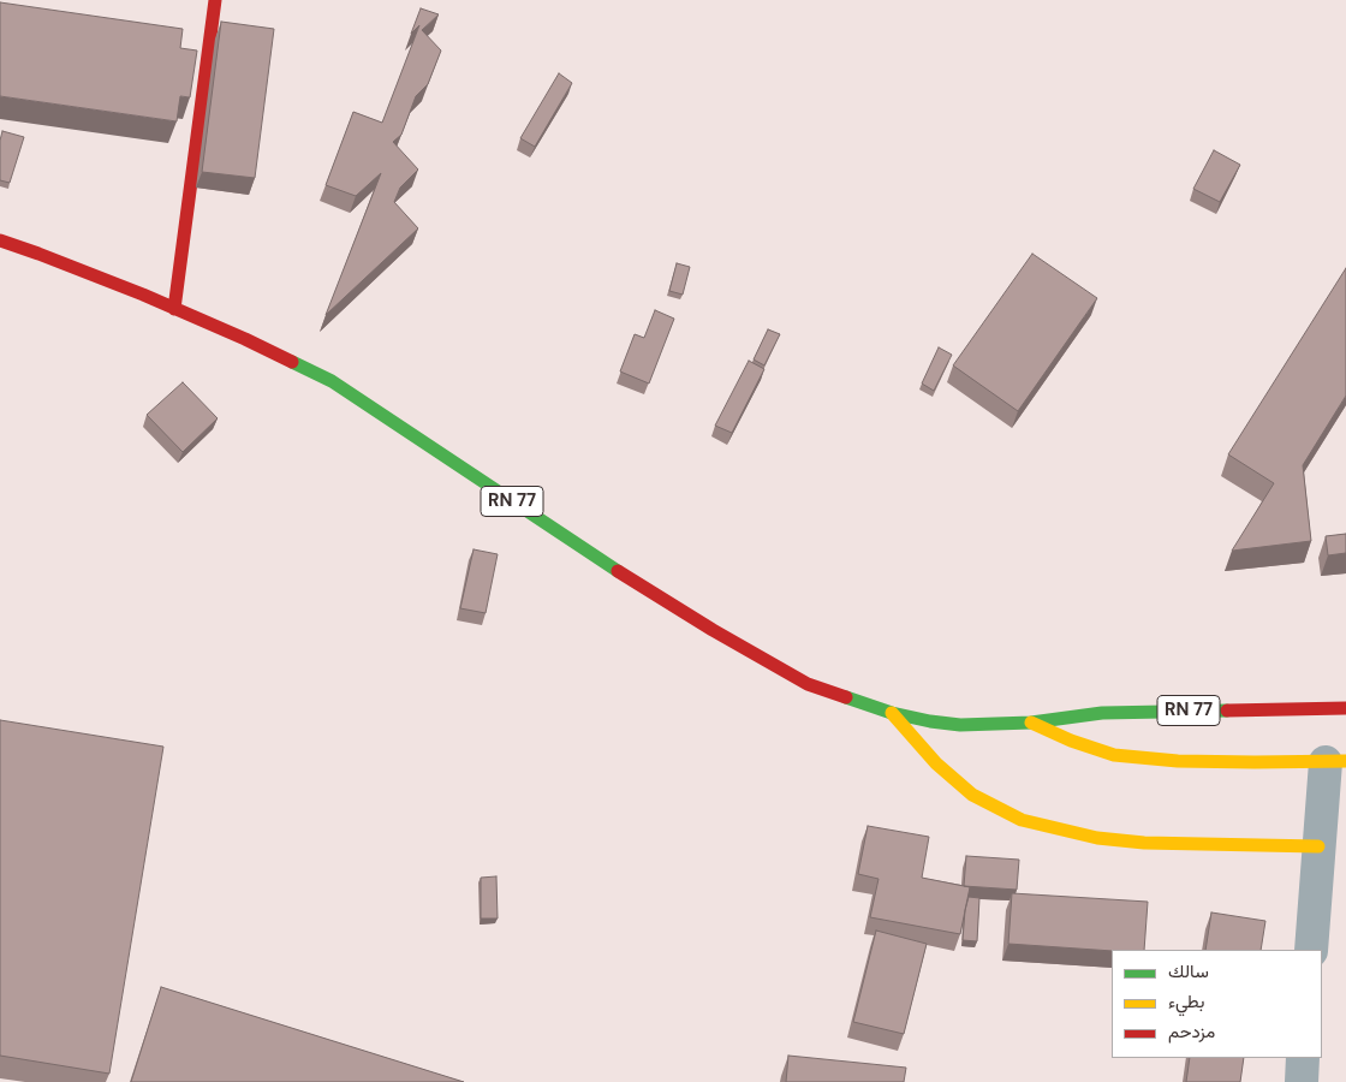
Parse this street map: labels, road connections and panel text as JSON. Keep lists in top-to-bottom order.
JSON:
{
  "streets": {
    "main road": ["RN 77"]
  },
  "legend": ["سالك", "بطيء", "مزدحم"]
}
